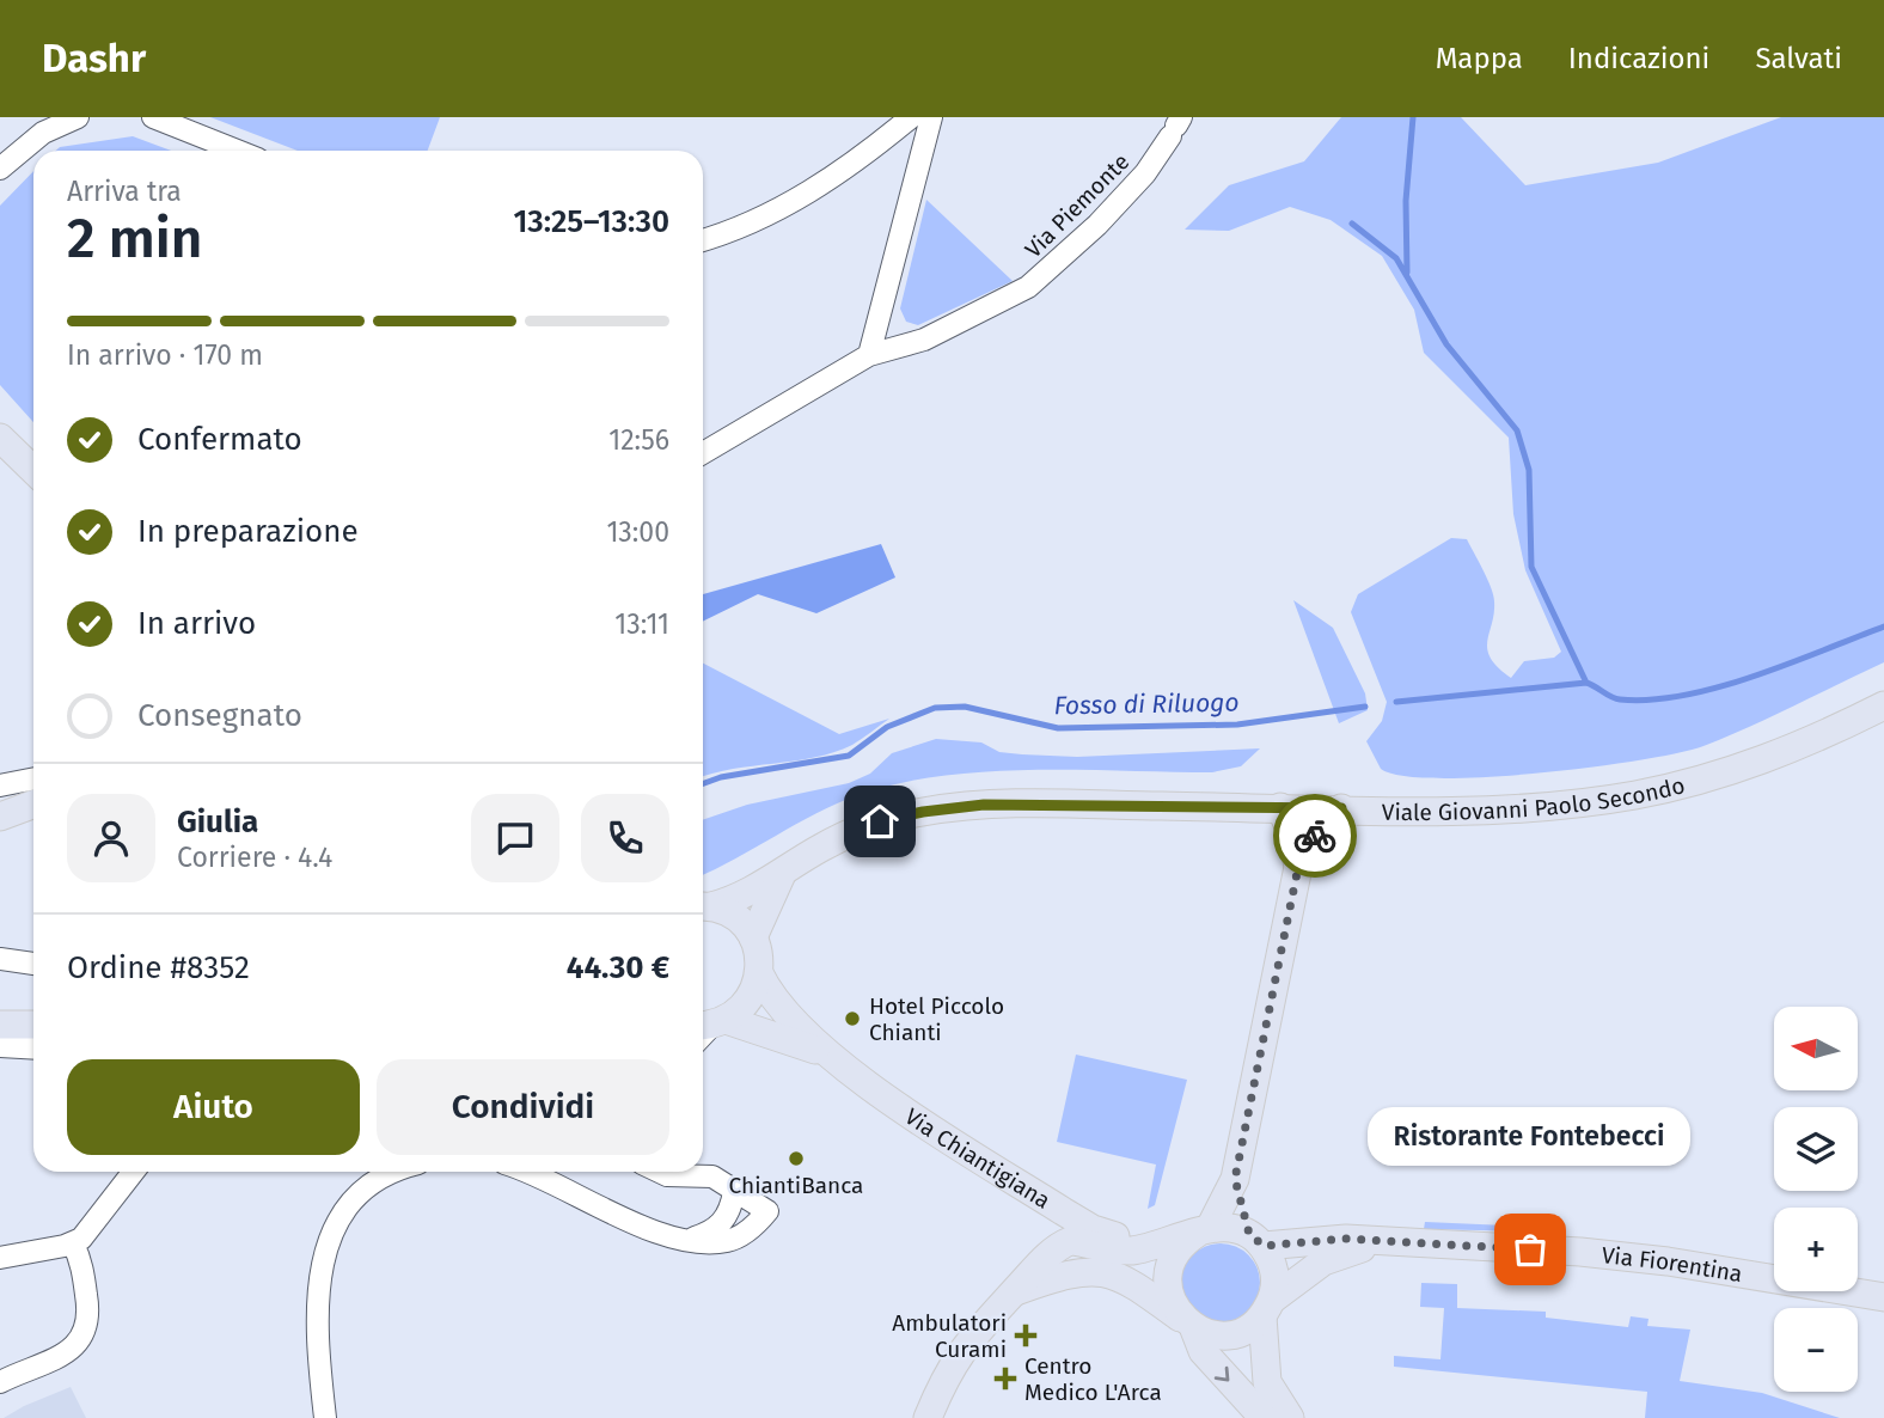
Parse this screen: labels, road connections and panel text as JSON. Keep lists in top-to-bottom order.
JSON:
{
  "streets": {
    "main road": ["Viale Giovanni Paolo Secondo", "Via Chiantigiana", "Via Fiorentina"],
    "street": ["Via Piemonte"]
  },
  "crossings": [
    ["Via Chiantigiana", "Via Fiorentina"]
  ],
  "water": ["Fosso di Riluogo"],
  "places": {
    "other": ["Hotel Piccolo Chianti", "ChiantiBanca", "Ristorante Fontebecci"],
    "health": ["Ambulatori Curami", "Centro Medico L'Arca"]
  },
  "north": "left",
  "page": {
    "header": "Dashr",
    "nav": ["Mappa", "Indicazioni", "Salvati"],
    "heading": ["2 min", "Arriva tra", "13:25–13:30"],
    "panel": [
      "Giulia",
      "Corriere · 4.4",
      "Ordine #8352",
      "44.30 €"
    ],
    "bar": "In arrivo · 170 m",
    "list": [
      ["Confermato", "12:56"],
      ["In preparazione", "13:00"],
      ["In arrivo", "13:11"],
      "Consegnato"
    ],
    "map_buttons": ["+", "−"],
    "buttons": ["Aiuto", "Condividi"],
    "bubble": "Ristorante Fontebecci"
  }
}
